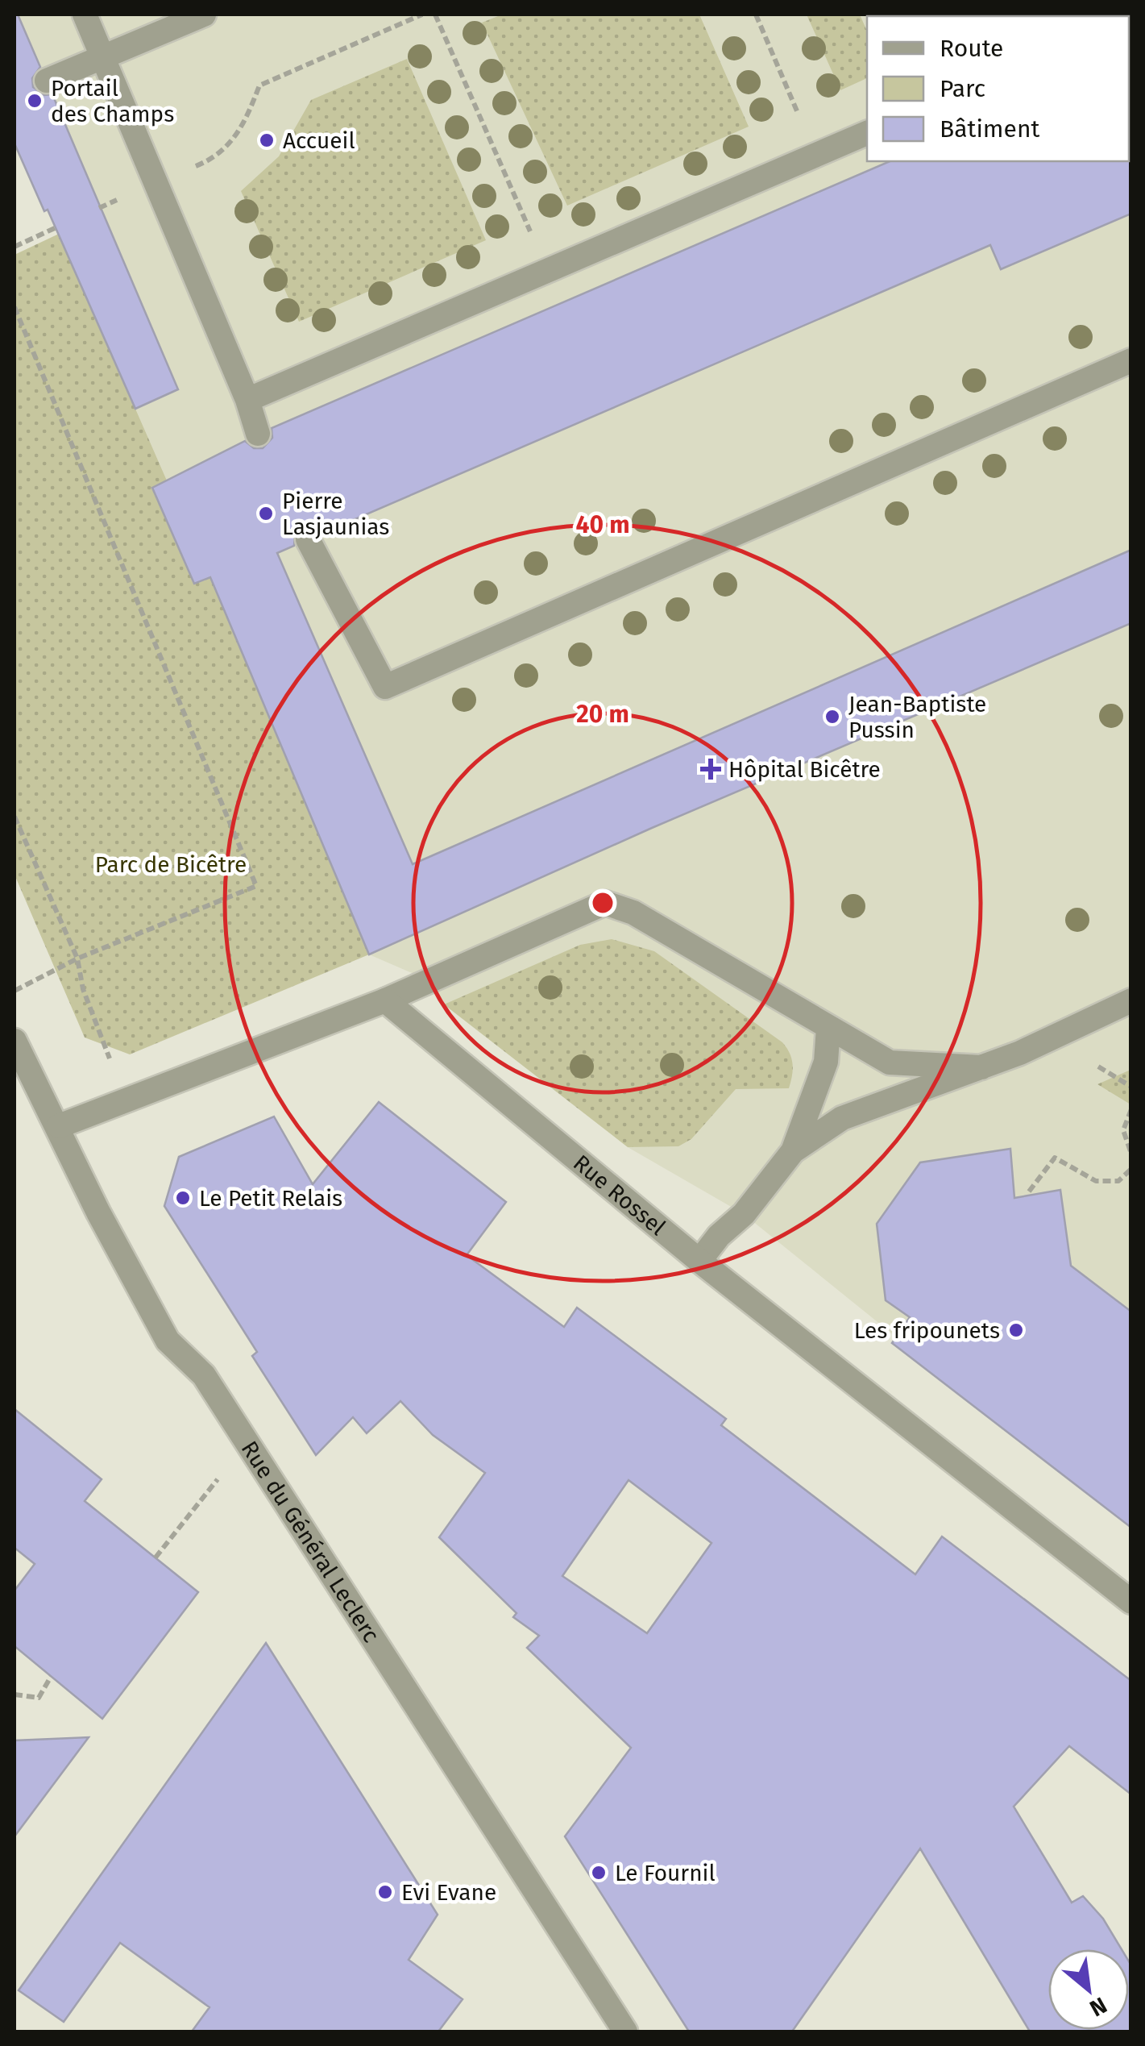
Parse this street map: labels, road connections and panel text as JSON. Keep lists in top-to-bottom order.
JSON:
{
  "streets": {
    "street": ["Rue Rossel", "Rue du Général Leclerc"]
  },
  "parks": ["Parc de Bicêtre"],
  "places": {
    "other": [
      "Portail des Champs",
      "Accueil",
      "Pierre Lasjaunias",
      "Jean-Baptiste Pussin",
      "Le Petit Relais",
      "Les fripounets",
      "Le Fournil",
      "Evi Evane"
    ],
    "health": ["Hôpital Bicêtre"]
  },
  "legend": ["Route", "Parc", "Bâtiment"],
  "north": "bottom right",
  "rings": ["40 m", "20 m"]
}
